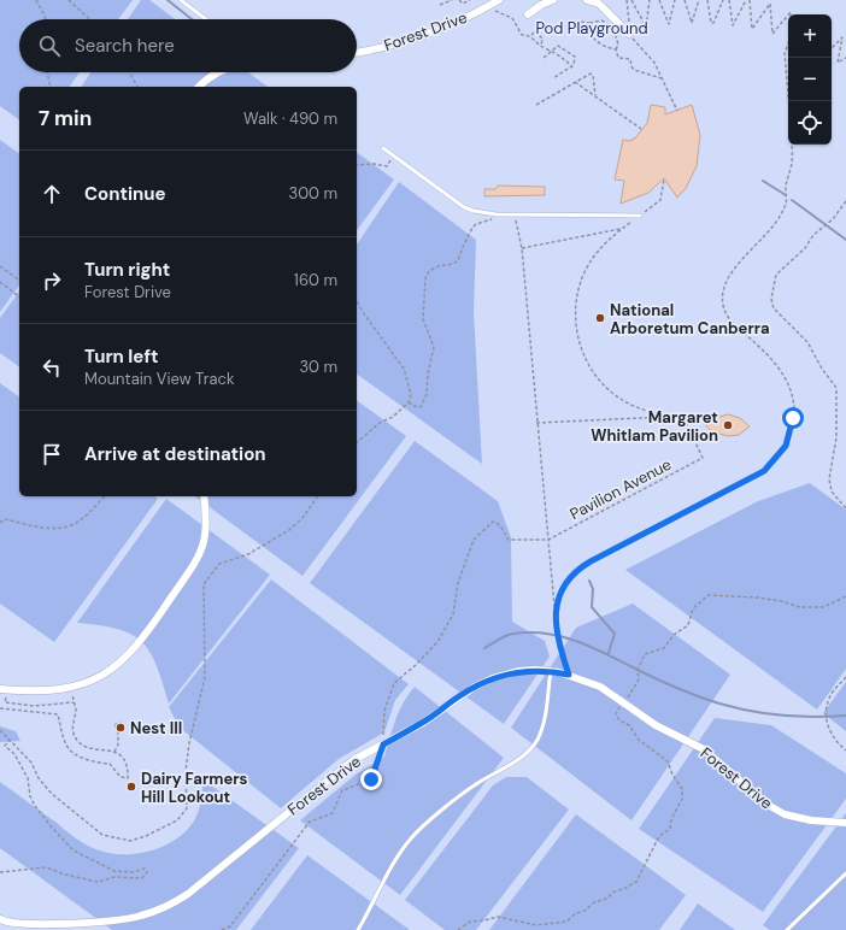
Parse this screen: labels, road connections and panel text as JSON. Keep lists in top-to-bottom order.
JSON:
{
  "streets": {
    "street": ["Forest Drive"],
    "path": ["Pavilion Avenue"]
  },
  "parks": ["Pod Playground"],
  "places": [
    "National Arboretum Canberra",
    "Margaret Whitlam Pavilion",
    "Nest III",
    "Dairy Farmers Hill Lookout"
  ],
  "page": {
    "map_buttons": ["+", "−"],
    "search": "Search here",
    "heading": ["7 min", "Walk · 490 m"],
    "list": [
      ["Continue", "300 m"],
      ["Turn right", "Forest Drive", "160 m"],
      ["Turn left", "Mountain View Track", "30 m"],
      "Arrive at destination"
    ]
  }
}
